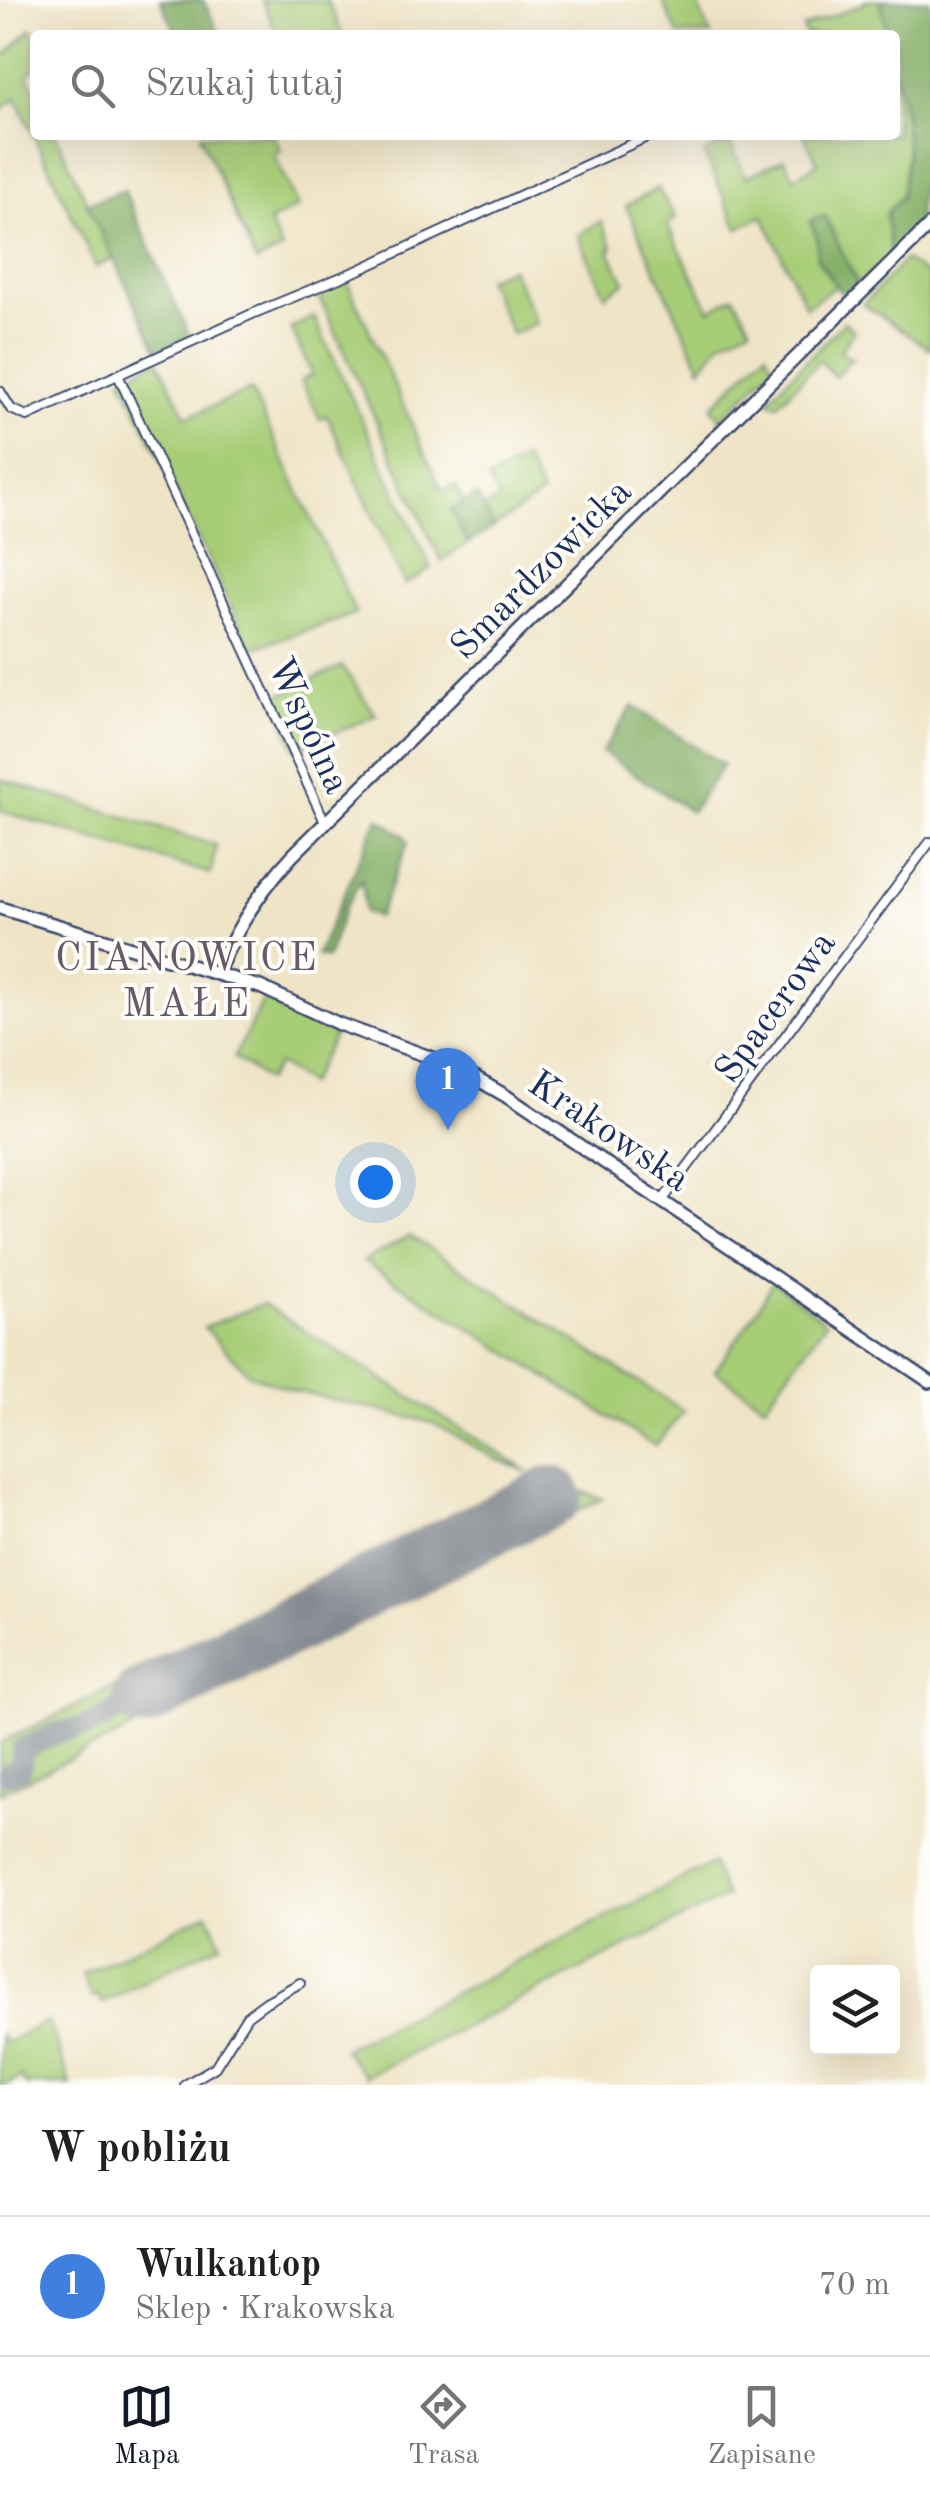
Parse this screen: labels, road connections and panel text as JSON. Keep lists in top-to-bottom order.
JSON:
{
  "streets": {
    "main road": ["Smardzowicka", "Krakowska"],
    "street": ["Wspólna", "Spacerowa"]
  },
  "crossings": [
    ["Smardzowicka", "Wspólna"],
    ["Smardzowicka", "Krakowska"],
    ["Spacerowa", "Krakowska"]
  ],
  "districts": ["CIANOWICE MAŁE"],
  "page": {
    "search": "Szukaj tutaj",
    "pins": "1",
    "heading": "W pobliżu",
    "list": [
      {
        "mark": "1",
        "name": "Wulkantop",
        "note": "Sklep · Krakowska",
        "value": "70 m"
      }
    ],
    "nav": ["Mapa", "Trasa", "Zapisane"]
  }
}
